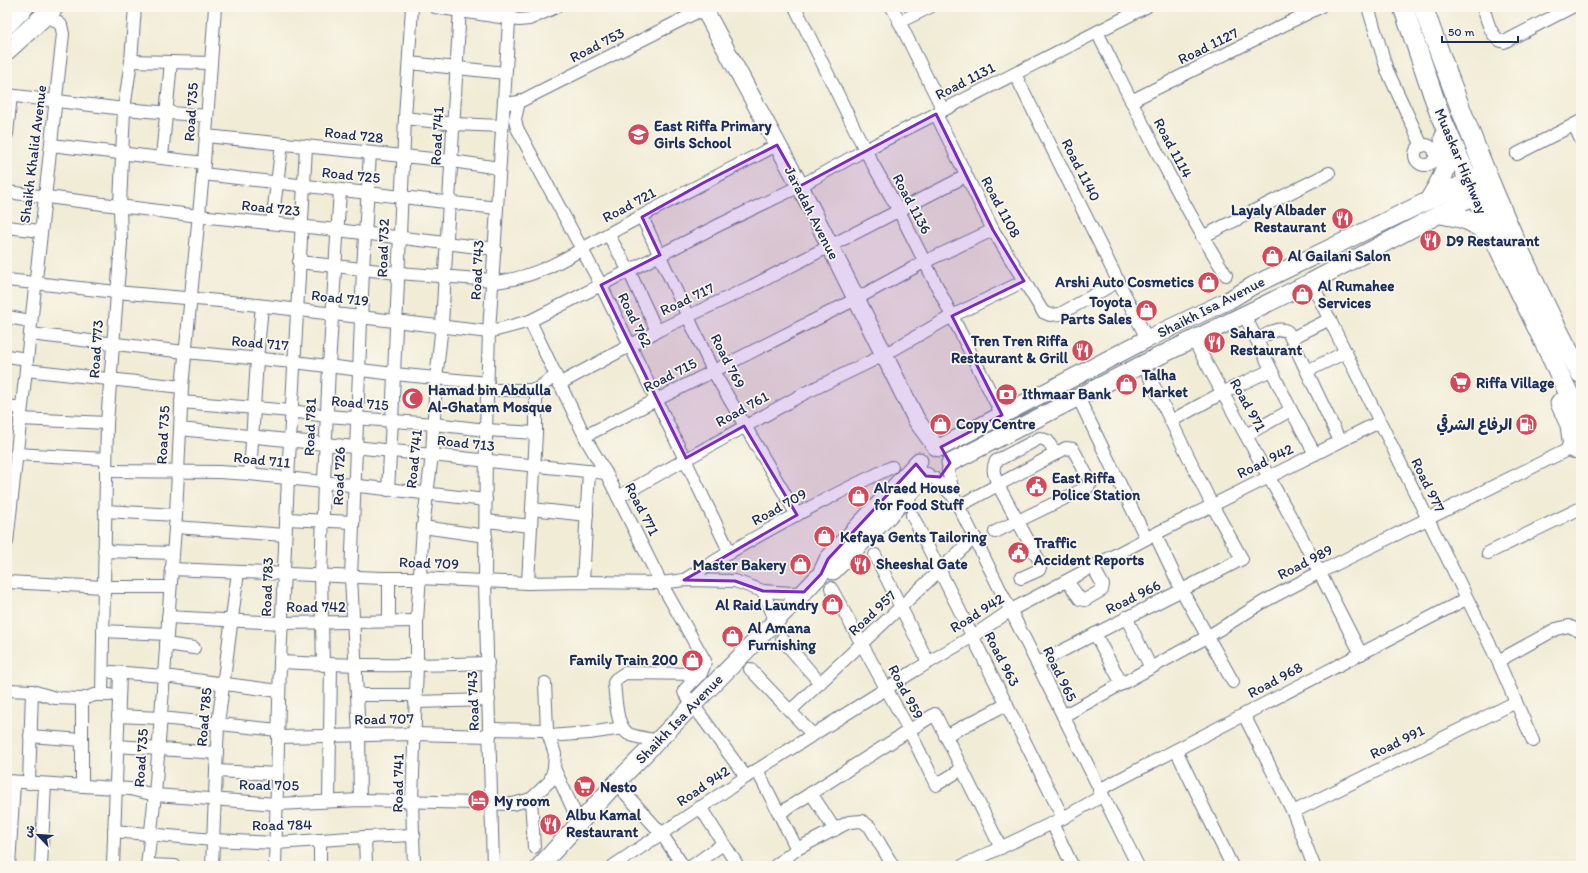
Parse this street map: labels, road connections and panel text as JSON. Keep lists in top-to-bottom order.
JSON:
{
  "streets": {
    "main road": ["Muaskar Highway"],
    "street": [
      "Road 753",
      "Road 1127",
      "Road 1131",
      "Road 735",
      "Road 728",
      "Road 741",
      "Road 1114",
      "Shaikh Khalid Avenue",
      "Road 1140",
      "Road 725",
      "Road 1136",
      "Road 721",
      "Road 1108",
      "Road 723",
      "Jaradah Avenue",
      "Road 732",
      "Road 743",
      "Road 719",
      "Road 717",
      "Shaikh Isa Avenue",
      "Road 762",
      "Road 773",
      "Road 769",
      "Road 715",
      "Road 971",
      "Road 761",
      "Road 781",
      "Road 713",
      "Road 711",
      "Road 942",
      "Road 726",
      "Road 977",
      "Road 709",
      "Road 771",
      "Road 989",
      "Road 783",
      "Road 966",
      "Road 742",
      "Road 957",
      "Road 963",
      "Road 965",
      "Road 968",
      "Road 959",
      "Road 785",
      "Road 707",
      "Road 991",
      "Road 705",
      "Road 784"
    ]
  },
  "crossings": [
    ["Road 753", "Jaradah Avenue"],
    ["Road 753", "Road 743"],
    ["Road 753", "Road 762"],
    ["Road 1127", "Road 1114"],
    ["Road 1131", "Road 1114"],
    ["Road 1131", "Road 1140"],
    ["Road 1131", "Road 1136"],
    ["Road 1131", "Road 1108"],
    ["Road 1131", "Jaradah Avenue"],
    ["Road 1131", "Road 719"],
    ["Road 735", "Road 728"],
    ["Road 735", "Road 725"],
    ["Road 735", "Road 723"],
    ["Road 735", "Road 719"],
    ["Road 735", "Road 717"],
    ["Road 735", "Road 715"],
    ["Road 735", "Road 713"],
    ["Road 735", "Road 711"],
    ["Road 735", "Road 709"],
    ["Road 735", "Road 742"],
    ["Road 735", "Road 707"],
    ["Road 735", "Road 705"],
    ["Road 735", "Road 784"],
    ["Road 728", "Road 741"],
    ["Road 728", "Road 732"],
    ["Road 728", "Road 743"],
    ["Road 728", "Road 726"],
    ["Road 728", "Road 783"],
    ["Road 741", "Road 725"],
    ["Road 741", "Road 721"],
    ["Road 741", "Road 723"],
    ["Road 741", "Road 719"],
    ["Road 741", "Road 717"],
    ["Road 741", "Road 715"],
    ["Road 741", "Road 713"],
    ["Road 741", "Road 711"],
    ["Road 741", "Road 709"],
    ["Road 741", "Road 742"],
    ["Road 741", "Road 707"],
    ["Road 741", "Road 705"],
    ["Road 741", "Road 784"],
    ["Shaikh Khalid Avenue", "Road 725"],
    ["Shaikh Khalid Avenue", "Road 723"],
    ["Shaikh Khalid Avenue", "Road 719"],
    ["Shaikh Khalid Avenue", "Road 717"],
    ["Shaikh Khalid Avenue", "Road 711"],
    ["Muaskar Highway", "Shaikh Isa Avenue"],
    ["Road 1140", "Road 1108"],
    ["Road 1140", "Shaikh Isa Avenue"],
    ["Road 725", "Road 732"],
    ["Road 725", "Road 743"],
    ["Road 725", "Road 773"],
    ["Road 725", "Road 781"],
    ["Road 725", "Road 726"],
    ["Road 725", "Road 783"],
    ["Road 1136", "Road 717"],
    ["Road 1136", "Shaikh Isa Avenue"],
    ["Road 1136", "Road 715"],
    ["Road 1136", "Road 761"],
    ["Road 721", "Jaradah Avenue"],
    ["Road 721", "Road 732"],
    ["Road 721", "Road 743"],
    ["Road 721", "Road 762"],
    ["Road 721", "Road 769"],
    ["Road 721", "Road 781"],
    ["Road 721", "Road 726"],
    ["Road 721", "Road 783"],
    ["Road 1108", "Road 717"],
    ["Road 1108", "Road 715"],
    ["Road 1108", "Road 761"],
    ["Road 723", "Road 732"],
    ["Road 723", "Road 743"],
    ["Road 723", "Road 773"],
    ["Road 723", "Road 781"],
    ["Road 723", "Road 726"],
    ["Road 723", "Road 783"],
    ["Jaradah Avenue", "Road 719"],
    ["Jaradah Avenue", "Road 717"],
    ["Jaradah Avenue", "Shaikh Isa Avenue"],
    ["Jaradah Avenue", "Road 715"],
    ["Jaradah Avenue", "Road 761"],
    ["Jaradah Avenue", "Road 965"],
    ["Road 732", "Road 719"],
    ["Road 732", "Road 717"],
    ["Road 732", "Road 715"],
    ["Road 732", "Road 713"],
    ["Road 732", "Road 711"],
    ["Road 743", "Road 719"],
    ["Road 743", "Road 717"],
    ["Road 743", "Road 715"],
    ["Road 743", "Road 713"],
    ["Road 743", "Road 711"],
    ["Road 743", "Road 709"],
    ["Road 743", "Road 707"],
    ["Road 743", "Road 705"],
    ["Road 719", "Road 762"],
    ["Road 719", "Road 773"],
    ["Road 719", "Road 769"],
    ["Road 719", "Road 781"],
    ["Road 719", "Road 726"],
    ["Road 719", "Road 771"],
    ["Road 719", "Road 783"],
    ["Road 717", "Road 762"],
    ["Road 717", "Road 773"],
    ["Road 717", "Road 769"],
    ["Road 717", "Road 781"],
    ["Road 717", "Road 726"],
    ["Road 717", "Road 771"],
    ["Road 717", "Road 783"],
    ["Shaikh Isa Avenue", "Road 971"],
    ["Shaikh Isa Avenue", "Road 977"],
    ["Shaikh Isa Avenue", "Road 709"],
    ["Shaikh Isa Avenue", "Road 965"],
    ["Road 762", "Road 715"],
    ["Road 762", "Road 761"],
    ["Road 762", "Road 709"],
    ["Road 773", "Road 711"],
    ["Road 769", "Road 715"],
    ["Road 769", "Road 761"],
    ["Road 769", "Road 709"],
    ["Road 715", "Road 781"],
    ["Road 715", "Road 726"],
    ["Road 715", "Road 771"],
    ["Road 715", "Road 783"],
    ["Road 971", "Road 942"],
    ["Road 971", "Road 989"],
    ["Road 971", "Road 968"],
    ["Road 761", "Road 771"],
    ["Road 781", "Road 713"],
    ["Road 781", "Road 711"],
    ["Road 781", "Road 709"],
    ["Road 781", "Road 742"],
    ["Road 781", "Road 707"],
    ["Road 781", "Road 705"],
    ["Road 713", "Road 726"],
    ["Road 713", "Road 771"],
    ["Road 713", "Road 783"],
    ["Road 711", "Road 726"],
    ["Road 711", "Road 783"],
    ["Road 942", "Road 977"],
    ["Road 942", "Road 966"],
    ["Road 942", "Road 963"],
    ["Road 942", "Road 965"],
    ["Road 942", "Road 959"],
    ["Road 726", "Road 709"],
    ["Road 726", "Road 742"],
    ["Road 726", "Road 707"],
    ["Road 726", "Road 705"],
    ["Road 977", "Road 989"],
    ["Road 977", "Road 968"],
    ["Road 977", "Road 991"],
    ["Road 709", "Road 771"],
    ["Road 709", "Road 783"],
    ["Road 709", "Road 785"],
    ["Road 989", "Road 965"],
    ["Road 783", "Road 742"],
    ["Road 783", "Road 707"],
    ["Road 783", "Road 705"],
    ["Road 783", "Road 784"],
    ["Road 966", "Road 965"],
    ["Road 742", "Road 785"],
    ["Road 957", "Road 963"],
    ["Road 957", "Road 965"],
    ["Road 957", "Road 959"],
    ["Road 963", "Road 968"],
    ["Road 965", "Road 968"],
    ["Road 785", "Road 707"],
    ["Road 785", "Road 705"],
    ["Road 785", "Road 784"]
  ],
  "places": {
    "school or university": ["East Riffa Primary Girls School"],
    "restaurant": [
      "Layaly Albader Restaurant",
      "D9 Restaurant",
      "Sahara Restaurant",
      "Tren Tren Riffa Restaurant & Grill",
      "Sheeshal Gate",
      "Albu Kamal Restaurant"
    ],
    "shop": [
      "Al Gailani Salon",
      "Arshi Auto Cosmetics",
      "Al Rumahee Services",
      "Toyota Parts Sales",
      "Talha Market",
      "Copy Centre",
      "Alraed House for Food Stuff",
      "Kefaya Gents Tailoring",
      "Master Bakery",
      "Al Raid Laundry",
      "Al Amana Furnishing",
      "Family Train 200"
    ],
    "supermarket": ["Riffa Village", "Nesto"],
    "bank": ["Ithmaar Bank"],
    "mosque": ["Hamad bin Abdulla Al-Ghatam Mosque"],
    "fuel station": ["الرفاع الشرقي"],
    "public building": ["East Riffa Police Station", "Traffic Accident Reports"],
    "hotel": ["My room"]
  },
  "scale_bar": "50 m",
  "north": "top left"
}
